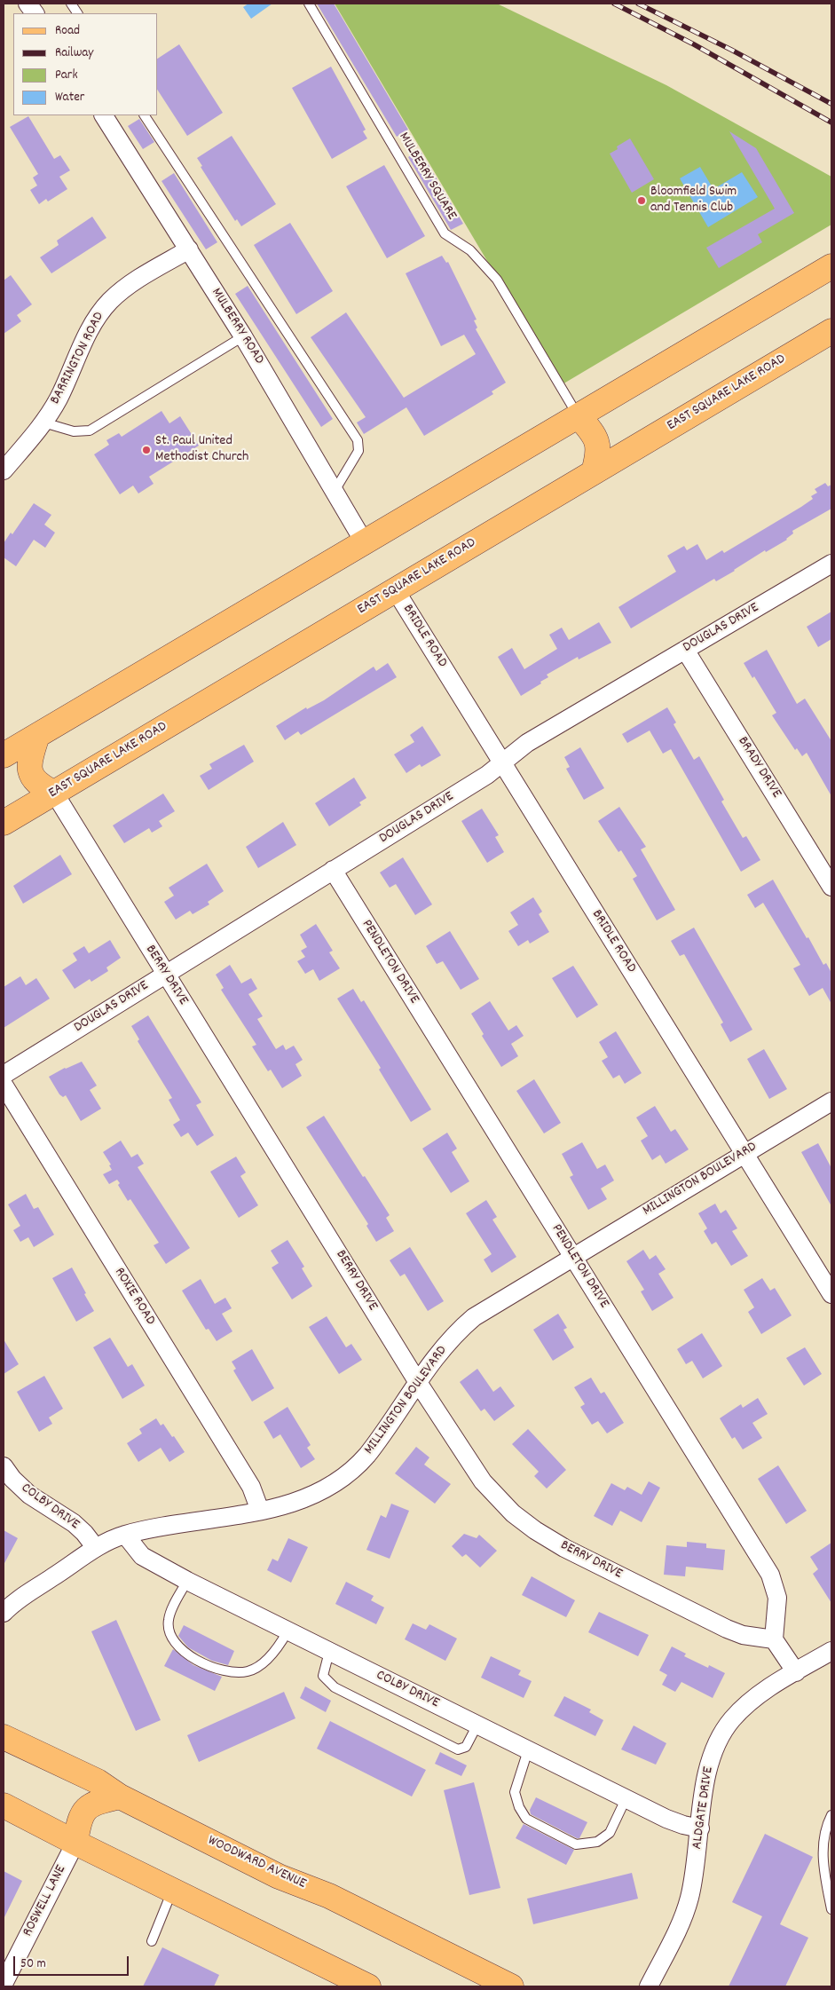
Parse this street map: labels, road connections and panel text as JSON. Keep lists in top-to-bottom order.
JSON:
{
  "streets": {
    "main road": ["EAST SQUARE LAKE ROAD", "WOODWARD AVENUE"],
    "street": [
      "MULBERRY ROAD",
      "BARRINGTON ROAD",
      "DOUGLAS DRIVE",
      "BRIDLE ROAD",
      "BRADY DRIVE",
      "PENDLETON DRIVE",
      "BERRY DRIVE",
      "MILLINGTON BOULEVARD",
      "ROXIE ROAD",
      "COLBY DRIVE",
      "ALDGATE DRIVE",
      "ROSWELL LANE"
    ],
    "lane": ["MULBERRY SQUARE"]
  },
  "crossings": [
    ["MULBERRY ROAD", "BARRINGTON ROAD"],
    ["EAST SQUARE LAKE ROAD", "BRIDLE ROAD"],
    ["EAST SQUARE LAKE ROAD", "BERRY DRIVE"],
    ["DOUGLAS DRIVE", "BRIDLE ROAD"],
    ["DOUGLAS DRIVE", "BRADY DRIVE"],
    ["DOUGLAS DRIVE", "PENDLETON DRIVE"],
    ["DOUGLAS DRIVE", "BERRY DRIVE"],
    ["BRIDLE ROAD", "MILLINGTON BOULEVARD"],
    ["PENDLETON DRIVE", "BERRY DRIVE"],
    ["PENDLETON DRIVE", "MILLINGTON BOULEVARD"],
    ["BERRY DRIVE", "MILLINGTON BOULEVARD"],
    ["MILLINGTON BOULEVARD", "ROXIE ROAD"],
    ["MILLINGTON BOULEVARD", "COLBY DRIVE"],
    ["COLBY DRIVE", "ALDGATE DRIVE"]
  ],
  "places": ["Bloomfield Swim and Tennis Club", "St. Paul United Methodist Church"],
  "legend": [
    "Road",
    "Railway",
    "Park",
    "Water"
  ],
  "scale_bar": "50 m"
}
